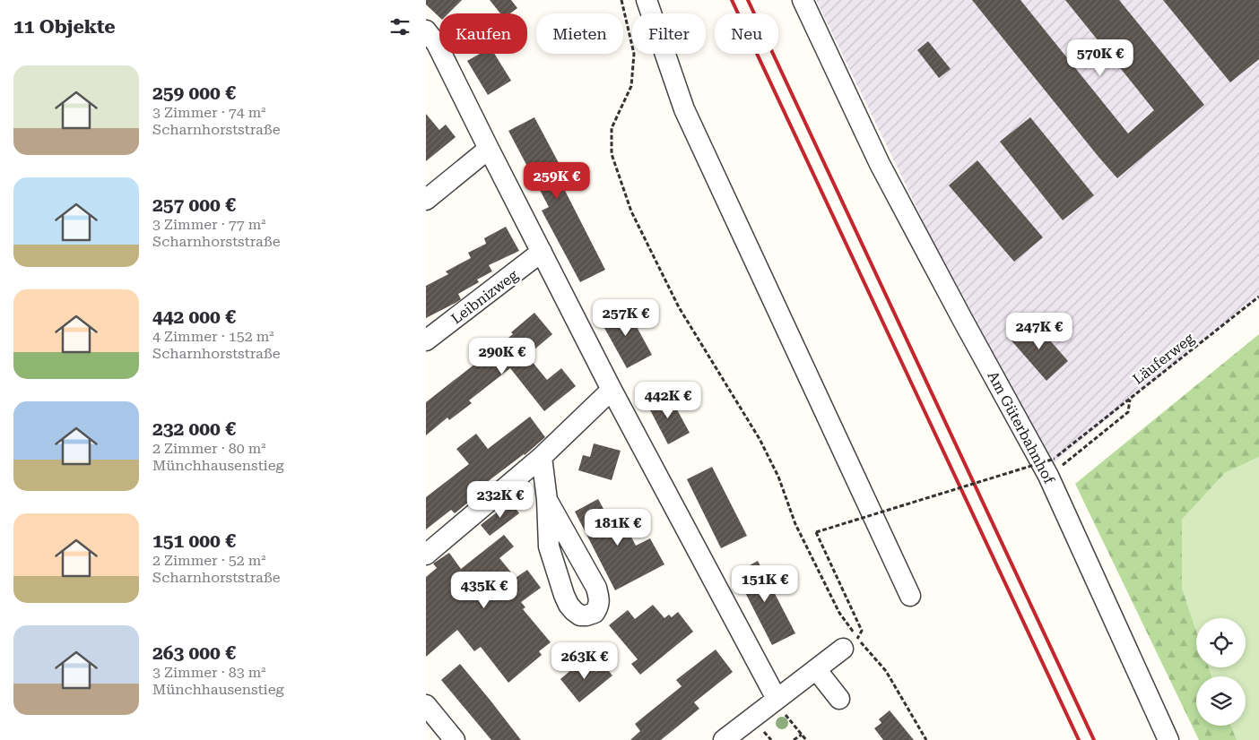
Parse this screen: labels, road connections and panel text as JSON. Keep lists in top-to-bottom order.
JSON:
{
  "streets": {
    "street": ["Leibnizweg", "Am Güterbahnhof"],
    "path": ["Läuferweg"]
  },
  "crossings": [
    ["Läuferweg", "Am Güterbahnhof"]
  ],
  "page": {
    "heading": "11 Objekte",
    "chip": [
      "Kaufen",
      "Mieten",
      "Filter",
      "Neu"
    ],
    "price": [
      "570K €",
      "259K €",
      "257K €",
      "247K €",
      "290K €",
      "442K €",
      "232K €",
      "181K €",
      "151K €",
      "435K €",
      "263K €"
    ],
    "list": [
      {
        "name": "259 000 €",
        "note": "3 Zimmer · 74 m² · Scharnhorststraße"
      },
      {
        "name": "257 000 €",
        "note": "3 Zimmer · 77 m² · Scharnhorststraße"
      },
      {
        "name": "442 000 €",
        "note": "4 Zimmer · 152 m² · Scharnhorststraße"
      },
      {
        "name": "232 000 €",
        "note": "2 Zimmer · 80 m² · Münchhausenstieg"
      },
      {
        "name": "151 000 €",
        "note": "2 Zimmer · 52 m² · Scharnhorststraße"
      },
      {
        "name": "263 000 €",
        "note": "3 Zimmer · 83 m² · Münchhausenstieg"
      }
    ]
  }
}
